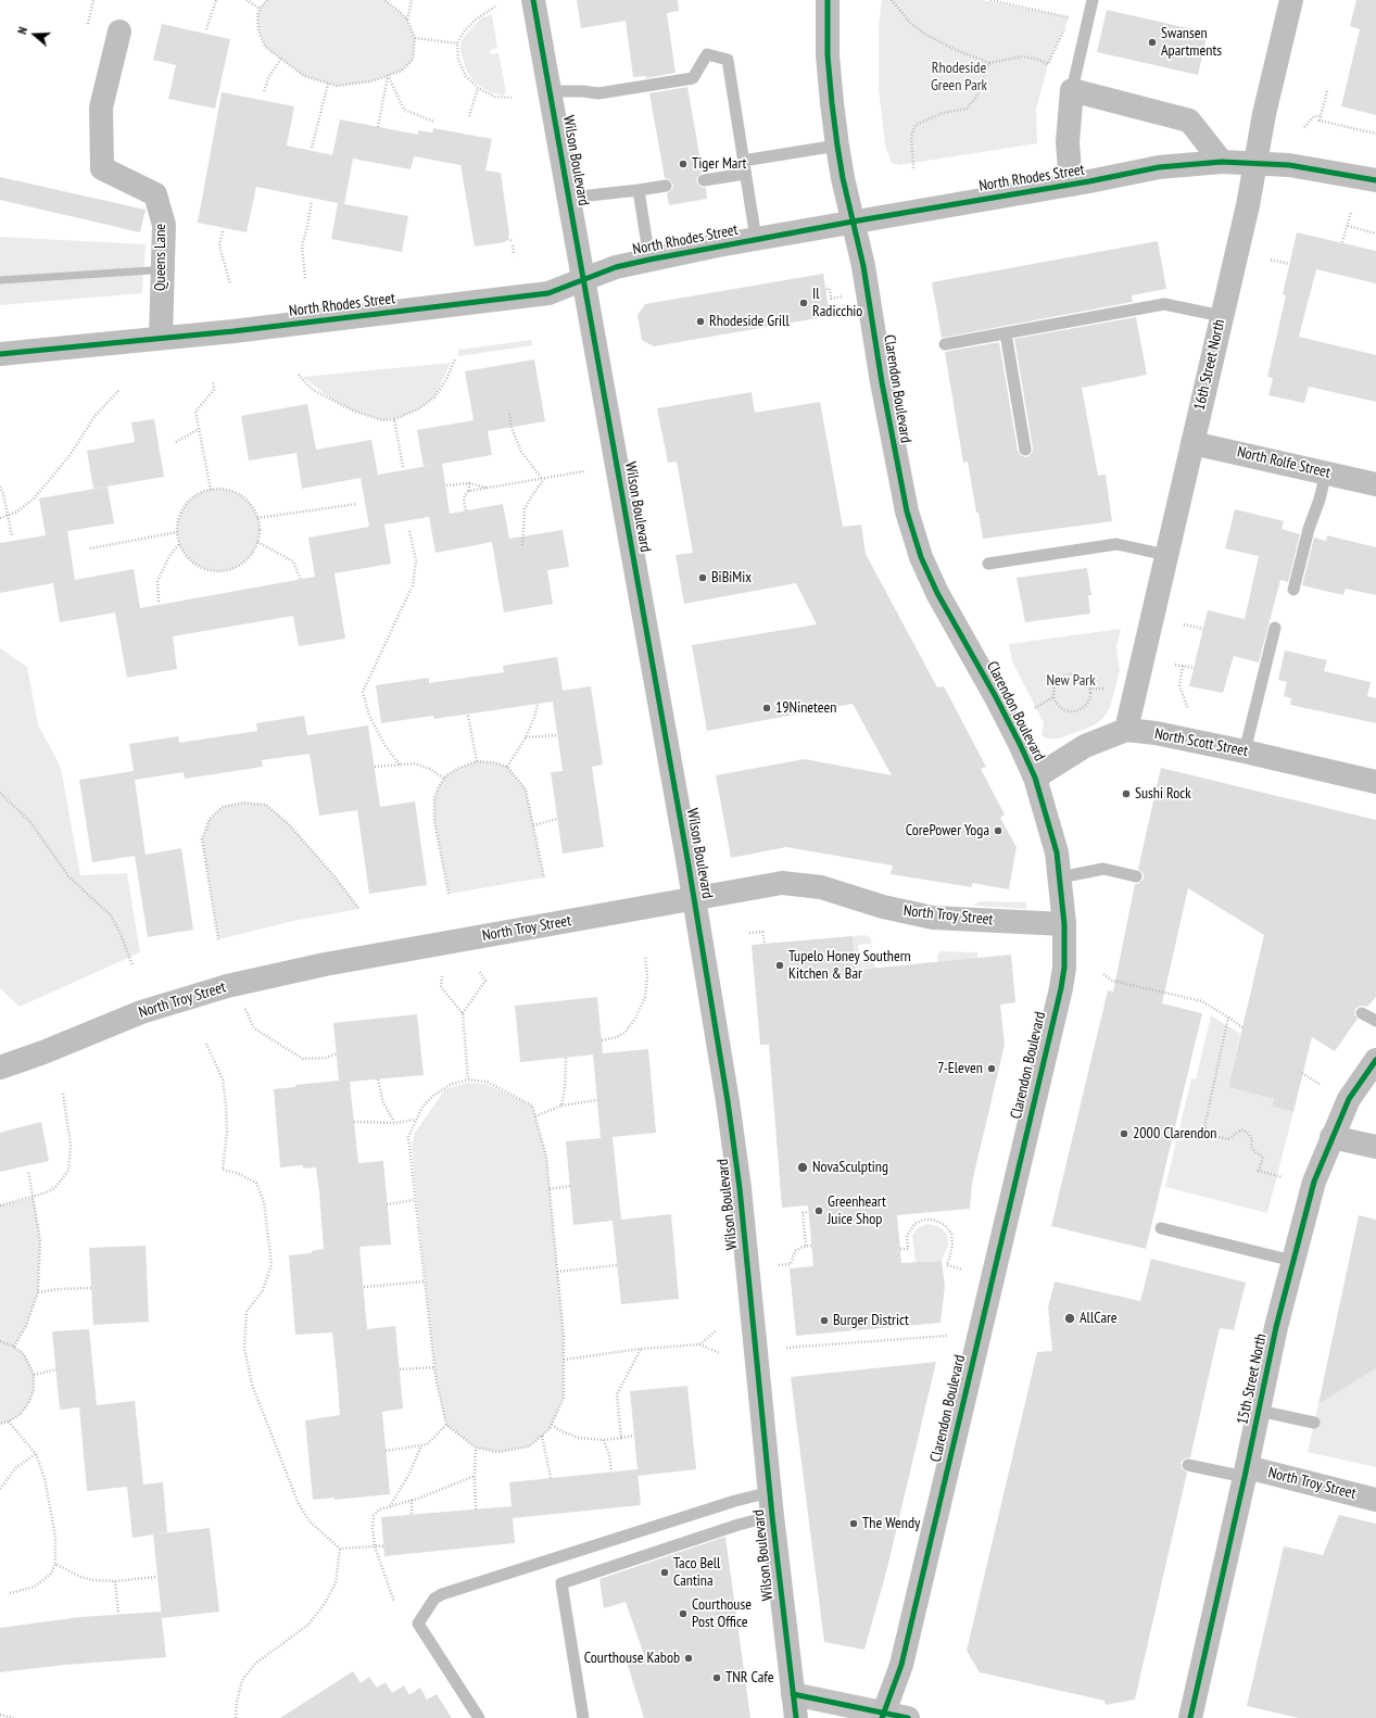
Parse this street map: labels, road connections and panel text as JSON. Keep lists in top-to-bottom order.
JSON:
{
  "streets": {
    "street": [
      "Wilson Boulevard",
      "North Rhodes Street",
      "Queens Lane",
      "16th Street North",
      "Clarendon Boulevard",
      "North Rolfe Street",
      "North Scott Street",
      "North Troy Street",
      "15th Street North"
    ]
  },
  "crossings": [
    ["Wilson Boulevard", "North Rhodes Street"],
    ["Wilson Boulevard", "North Troy Street"],
    ["North Rhodes Street", "Queens Lane"],
    ["North Rhodes Street", "16th Street North"],
    ["North Rhodes Street", "Clarendon Boulevard"],
    ["16th Street North", "North Rolfe Street"],
    ["16th Street North", "North Scott Street"],
    ["Clarendon Boulevard", "North Scott Street"],
    ["Clarendon Boulevard", "North Troy Street"],
    ["North Troy Street", "15th Street North"]
  ],
  "parks": ["Rhodeside Green Park", "New Park"],
  "places": [
    "Swansen Apartments",
    "Tiger Mart",
    "Il Radicchio",
    "Rhodeside Grill",
    "BiBiMix",
    "19Nineteen",
    "Sushi Rock",
    "CorePower Yoga",
    "Tupelo Honey Southern Kitchen & Bar",
    "7-Eleven",
    "2000 Clarendon",
    "NovaSculpting",
    "Greenheart Juice Shop",
    "AllCare",
    "Burger District",
    "The Wendy",
    "Taco Bell Cantina",
    "Courthouse Post Office",
    "Courthouse Kabob",
    "TNR Cafe"
  ],
  "north": "left"
}
